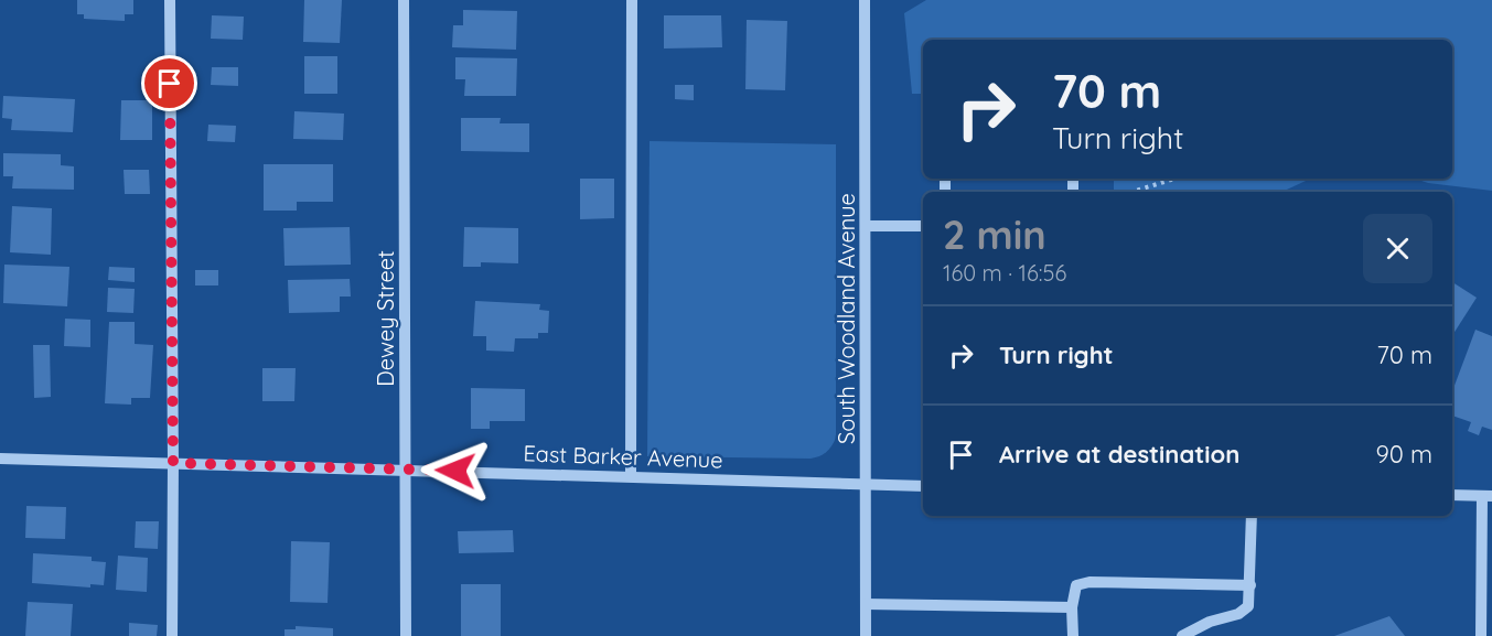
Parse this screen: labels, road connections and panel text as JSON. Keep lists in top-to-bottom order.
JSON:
{
  "streets": {
    "street": ["Dewey Street", "South Woodland Avenue", "East Barker Avenue"]
  },
  "crossings": [
    ["Dewey Street", "East Barker Avenue"],
    ["South Woodland Avenue", "East Barker Avenue"]
  ],
  "page": {
    "turn": ["70 m", "Turn right"],
    "heading": ["2 min", "160 m · 16:56"],
    "list": [
      {
        "name": "Turn right",
        "value": "70 m"
      },
      {
        "name": "Arrive at destination",
        "value": "90 m"
      }
    ]
  }
}
